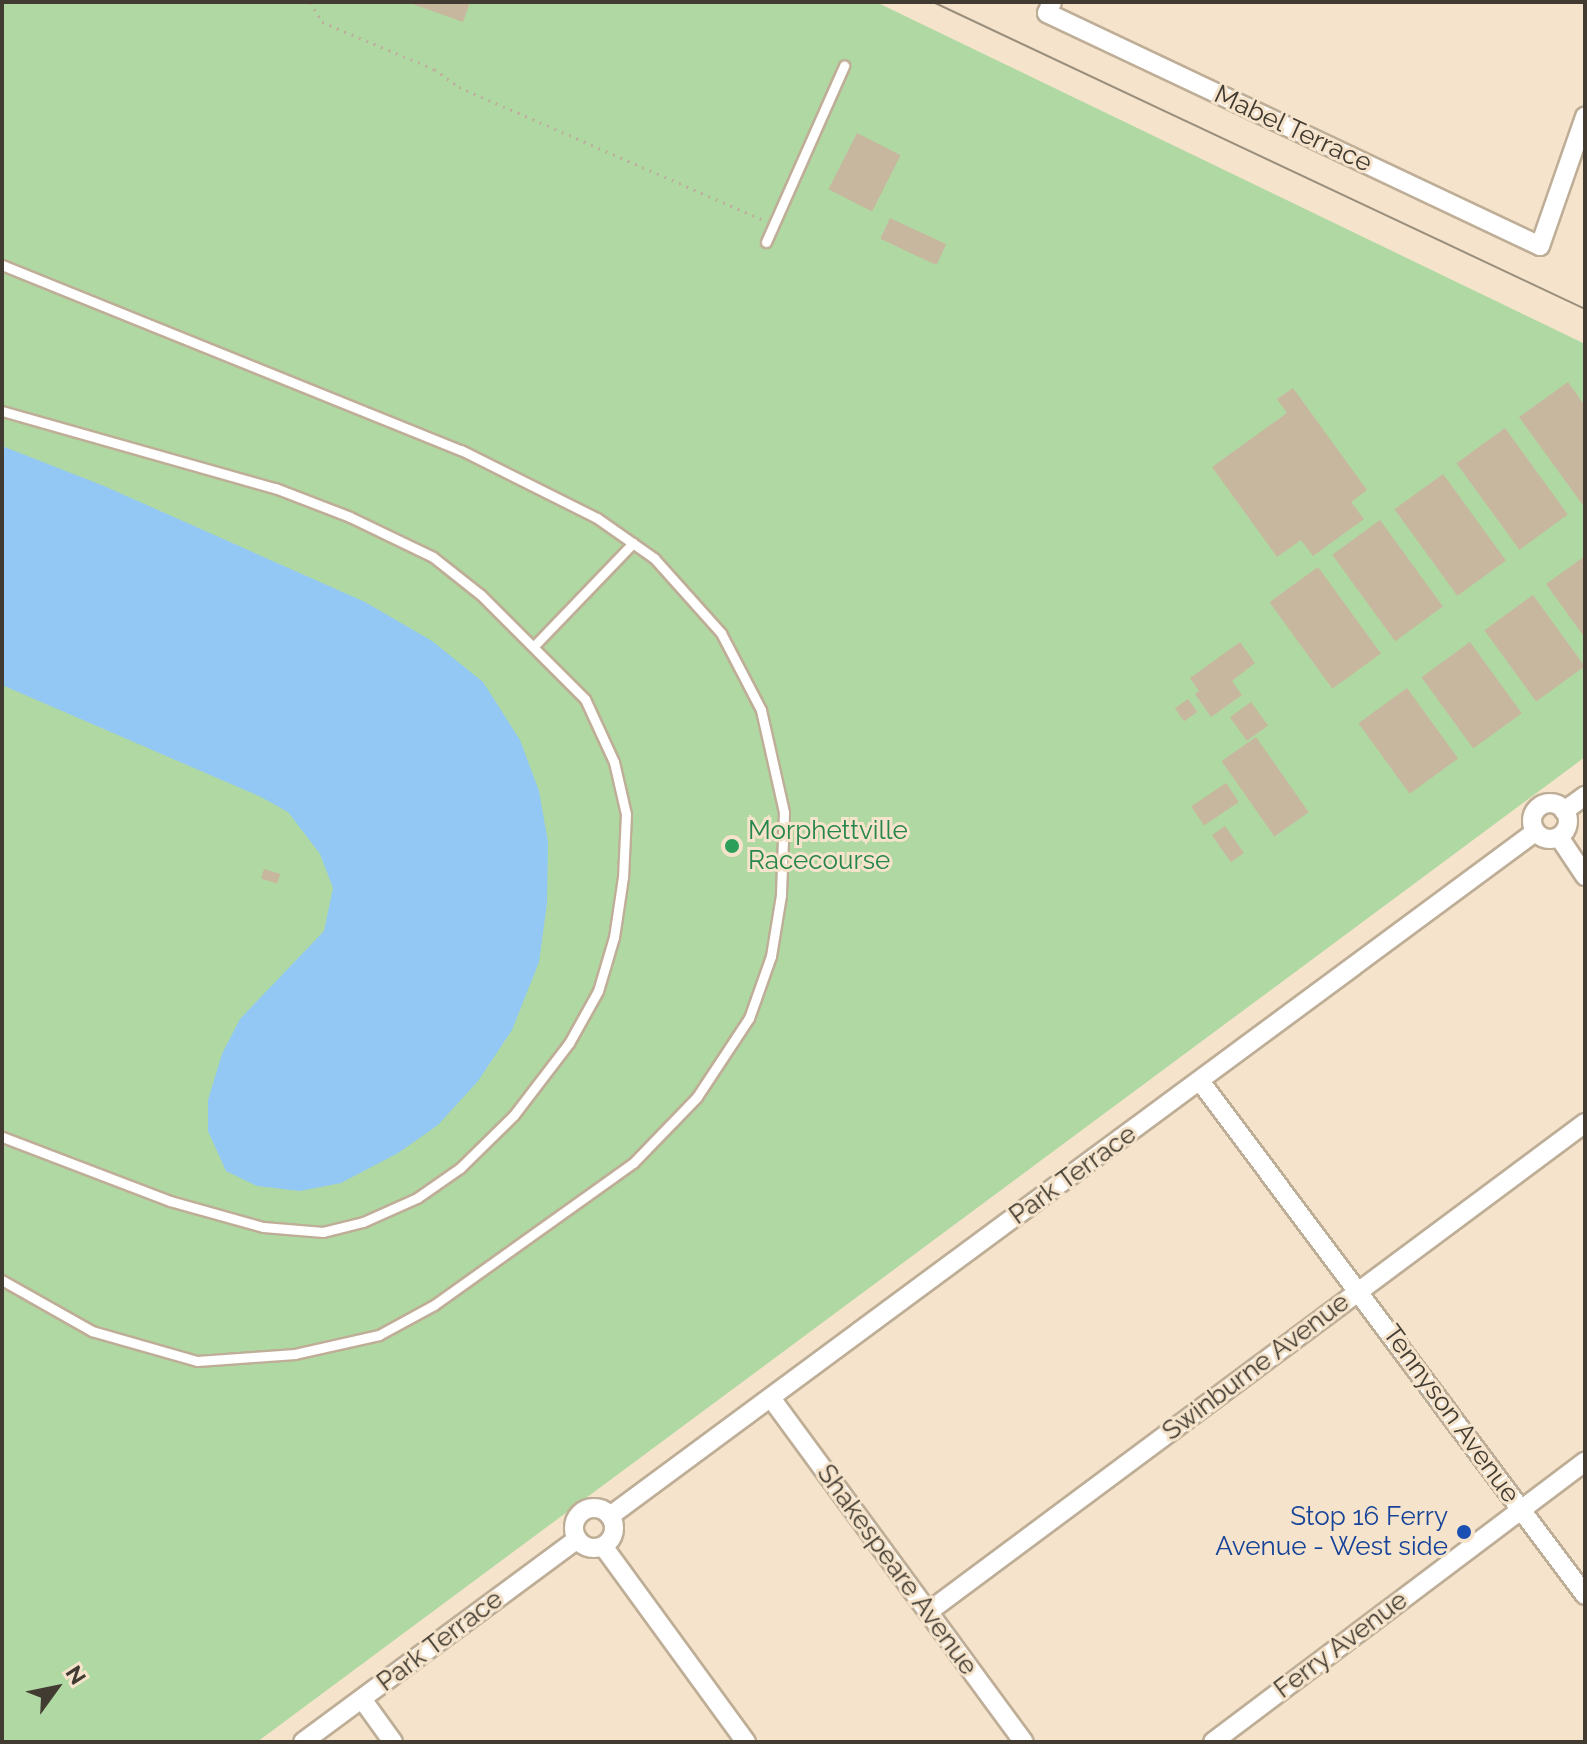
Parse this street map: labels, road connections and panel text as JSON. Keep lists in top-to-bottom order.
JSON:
{
  "streets": {
    "street": [
      "Mabel Terrace",
      "Park Terrace",
      "Swinburne Avenue",
      "Tennyson Avenue",
      "Shakespeare Avenue",
      "Ferry Avenue"
    ]
  },
  "crossings": [
    ["Park Terrace", "Tennyson Avenue"],
    ["Park Terrace", "Shakespeare Avenue"],
    ["Swinburne Avenue", "Tennyson Avenue"],
    ["Swinburne Avenue", "Shakespeare Avenue"],
    ["Tennyson Avenue", "Ferry Avenue"]
  ],
  "places": ["Morphettville Racecourse", "Stop 16 Ferry Avenue - West side"],
  "north": "top right"
}
